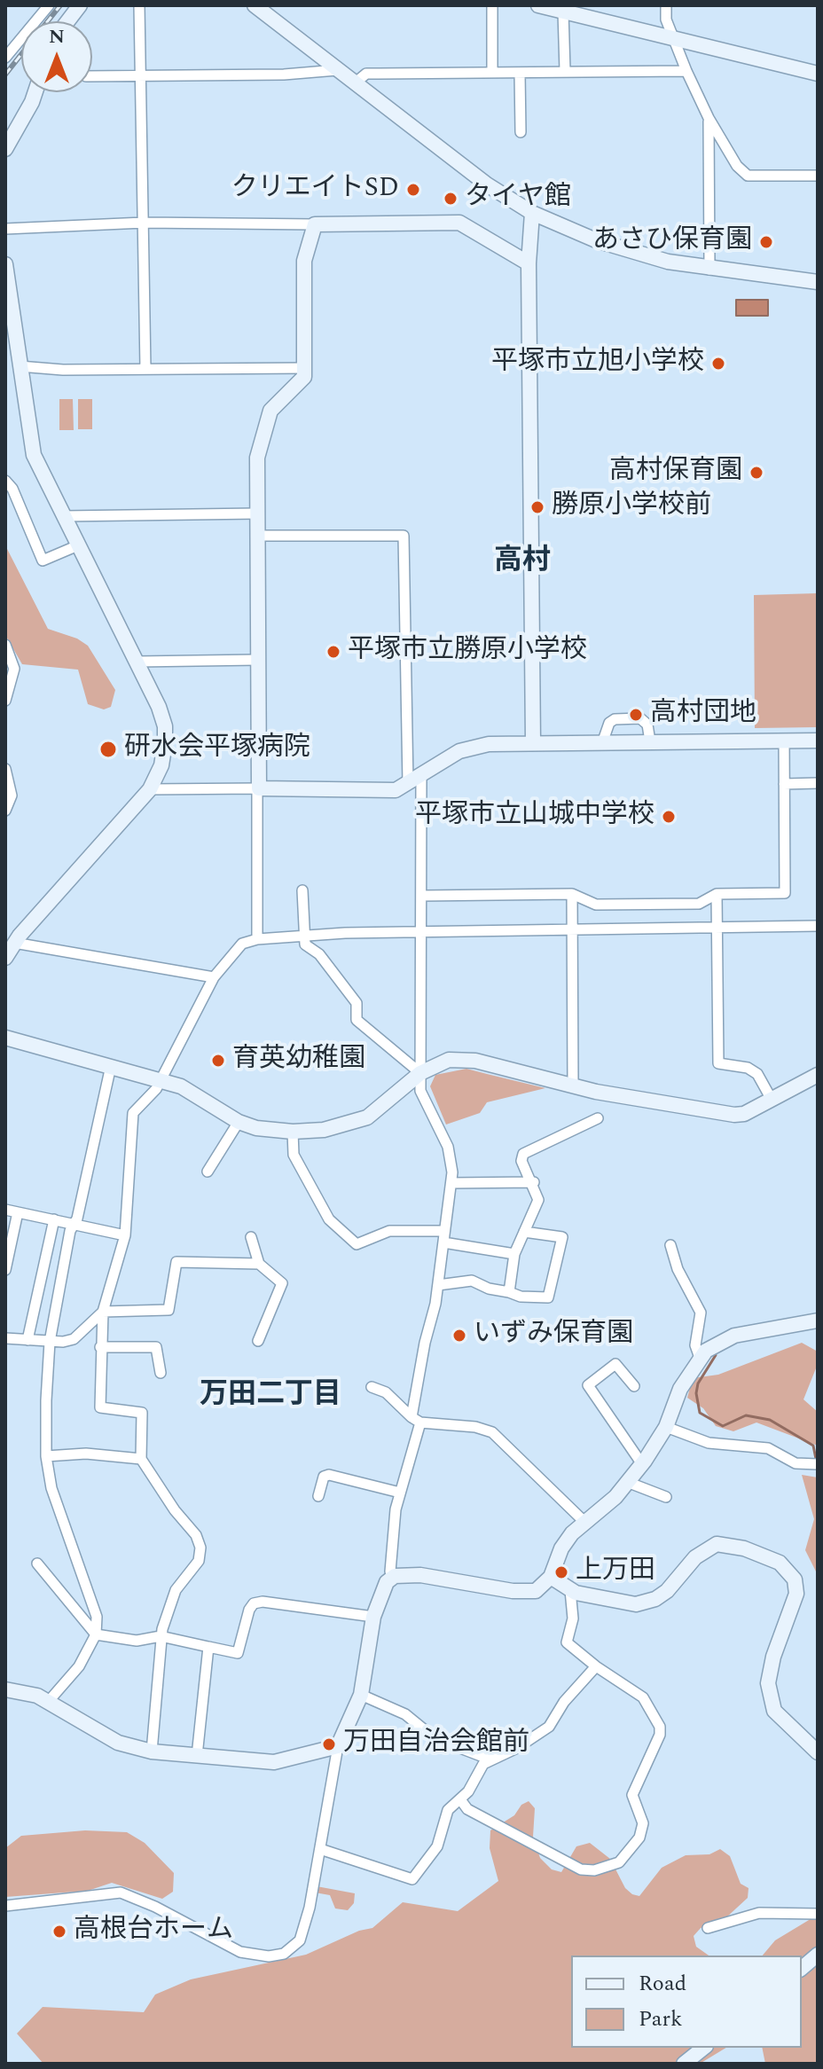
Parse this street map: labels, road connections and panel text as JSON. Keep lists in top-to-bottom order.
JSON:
{
  "districts": ["高村", "万田二丁目"],
  "places": [
    "クリエイトSD",
    "タイヤ館",
    "あさひ保育園",
    "平塚市立旭小学校",
    "高村保育園",
    "勝原小学校前",
    "平塚市立勝原小学校",
    "高村団地",
    "研水会平塚病院",
    "平塚市立山城中学校",
    "育英幼稚園",
    "いずみ保育園",
    "上万田",
    "万田自治会館前",
    "高根台ホーム"
  ],
  "legend": ["Road", "Park"],
  "north": "top"
}
